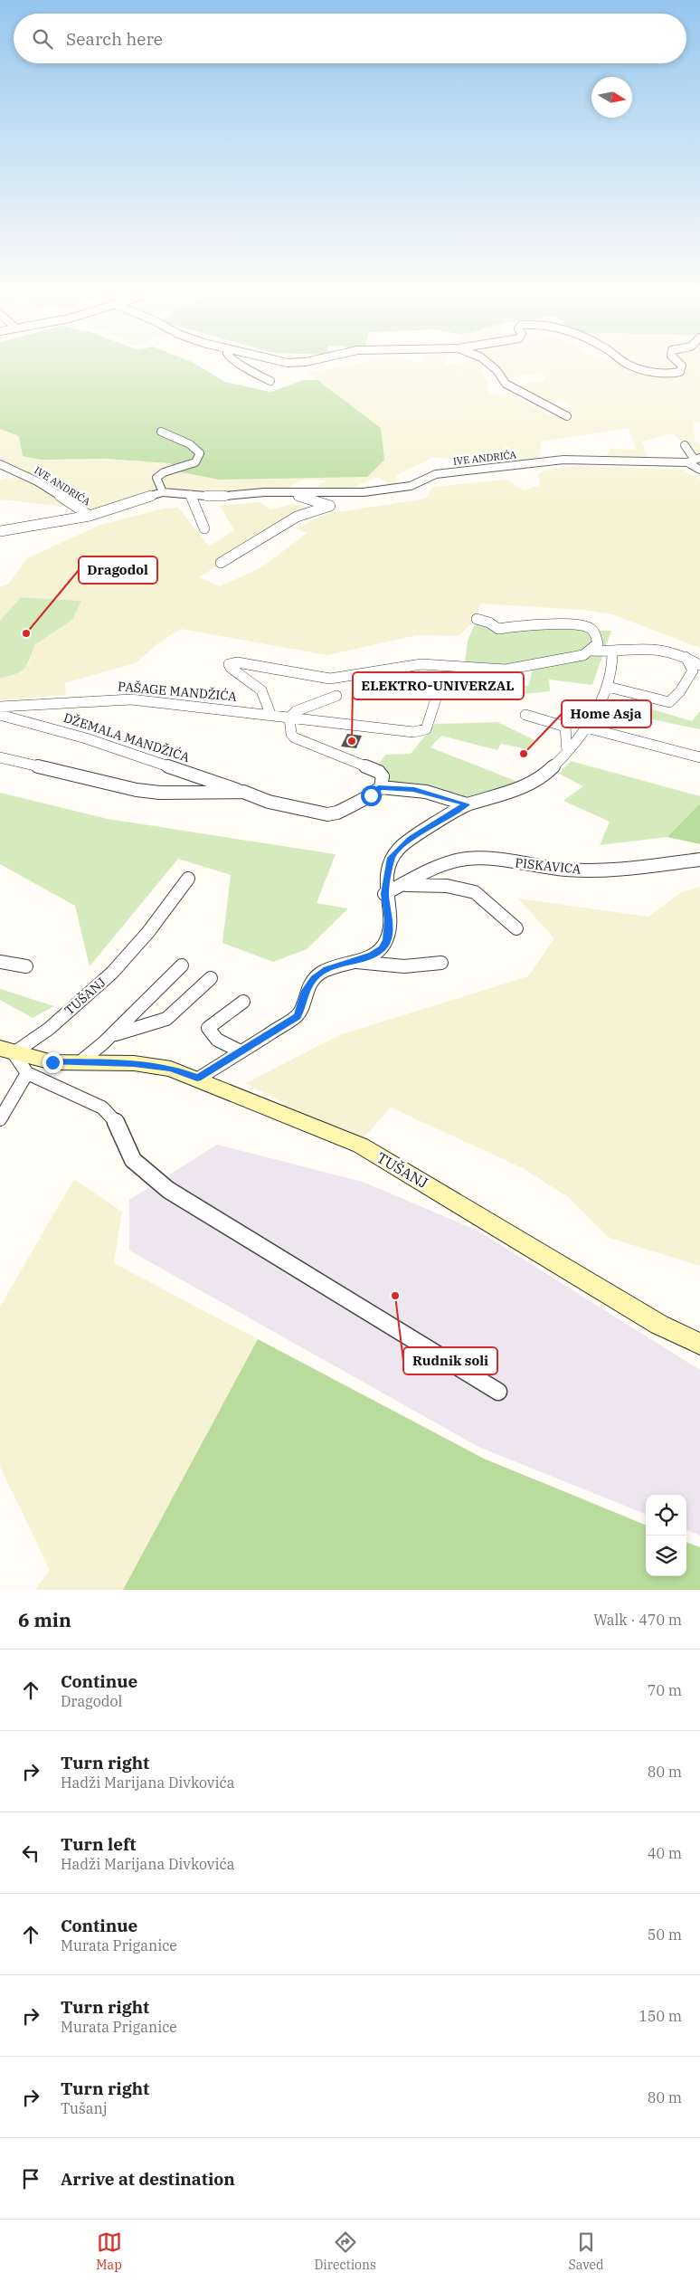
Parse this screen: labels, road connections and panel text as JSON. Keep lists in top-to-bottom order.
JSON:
{
  "streets": {
    "street": [
      "IVE ANDRIĆA",
      "PAŠAGE MANDŽIĆA",
      "DŽEMALA MANDŽIĆA",
      "PISKAVICA",
      "TUŠANJ"
    ]
  },
  "places": [
    "Dragodol",
    "ELEKTRO-UNIVERZAL",
    "Home Asja",
    "Rudnik soli"
  ],
  "north": "right",
  "page": {
    "search": "Search here",
    "heading": ["6 min", "Walk · 470 m"],
    "list": [
      ["Continue", "Dragodol", "70 m"],
      ["Turn right", "Hadži Marijana Divkovića", "80 m"],
      ["Turn left", "Hadži Marijana Divkovića", "40 m"],
      ["Continue", "Murata Priganice", "50 m"],
      ["Turn right", "Murata Priganice", "150 m"],
      ["Turn right", "Tušanj", "80 m"],
      "Arrive at destination"
    ],
    "nav": ["Map", "Directions", "Saved"]
  }
}
